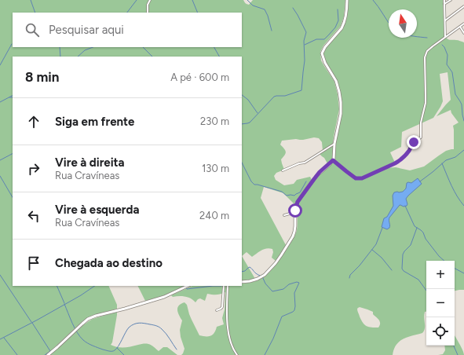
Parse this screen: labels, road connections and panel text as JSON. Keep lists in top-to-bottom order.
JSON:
{
  "north": "top",
  "page": {
    "search": "Pesquisar aqui",
    "heading": ["8 min", "A pé · 600 m"],
    "list": [
      ["Siga em frente", "230 m"],
      ["Vire à direita", "Rua Cravíneas", "130 m"],
      ["Vire à esquerda", "Rua Cravíneas", "240 m"],
      "Chegada ao destino"
    ],
    "map_buttons": ["+", "−"]
  }
}
